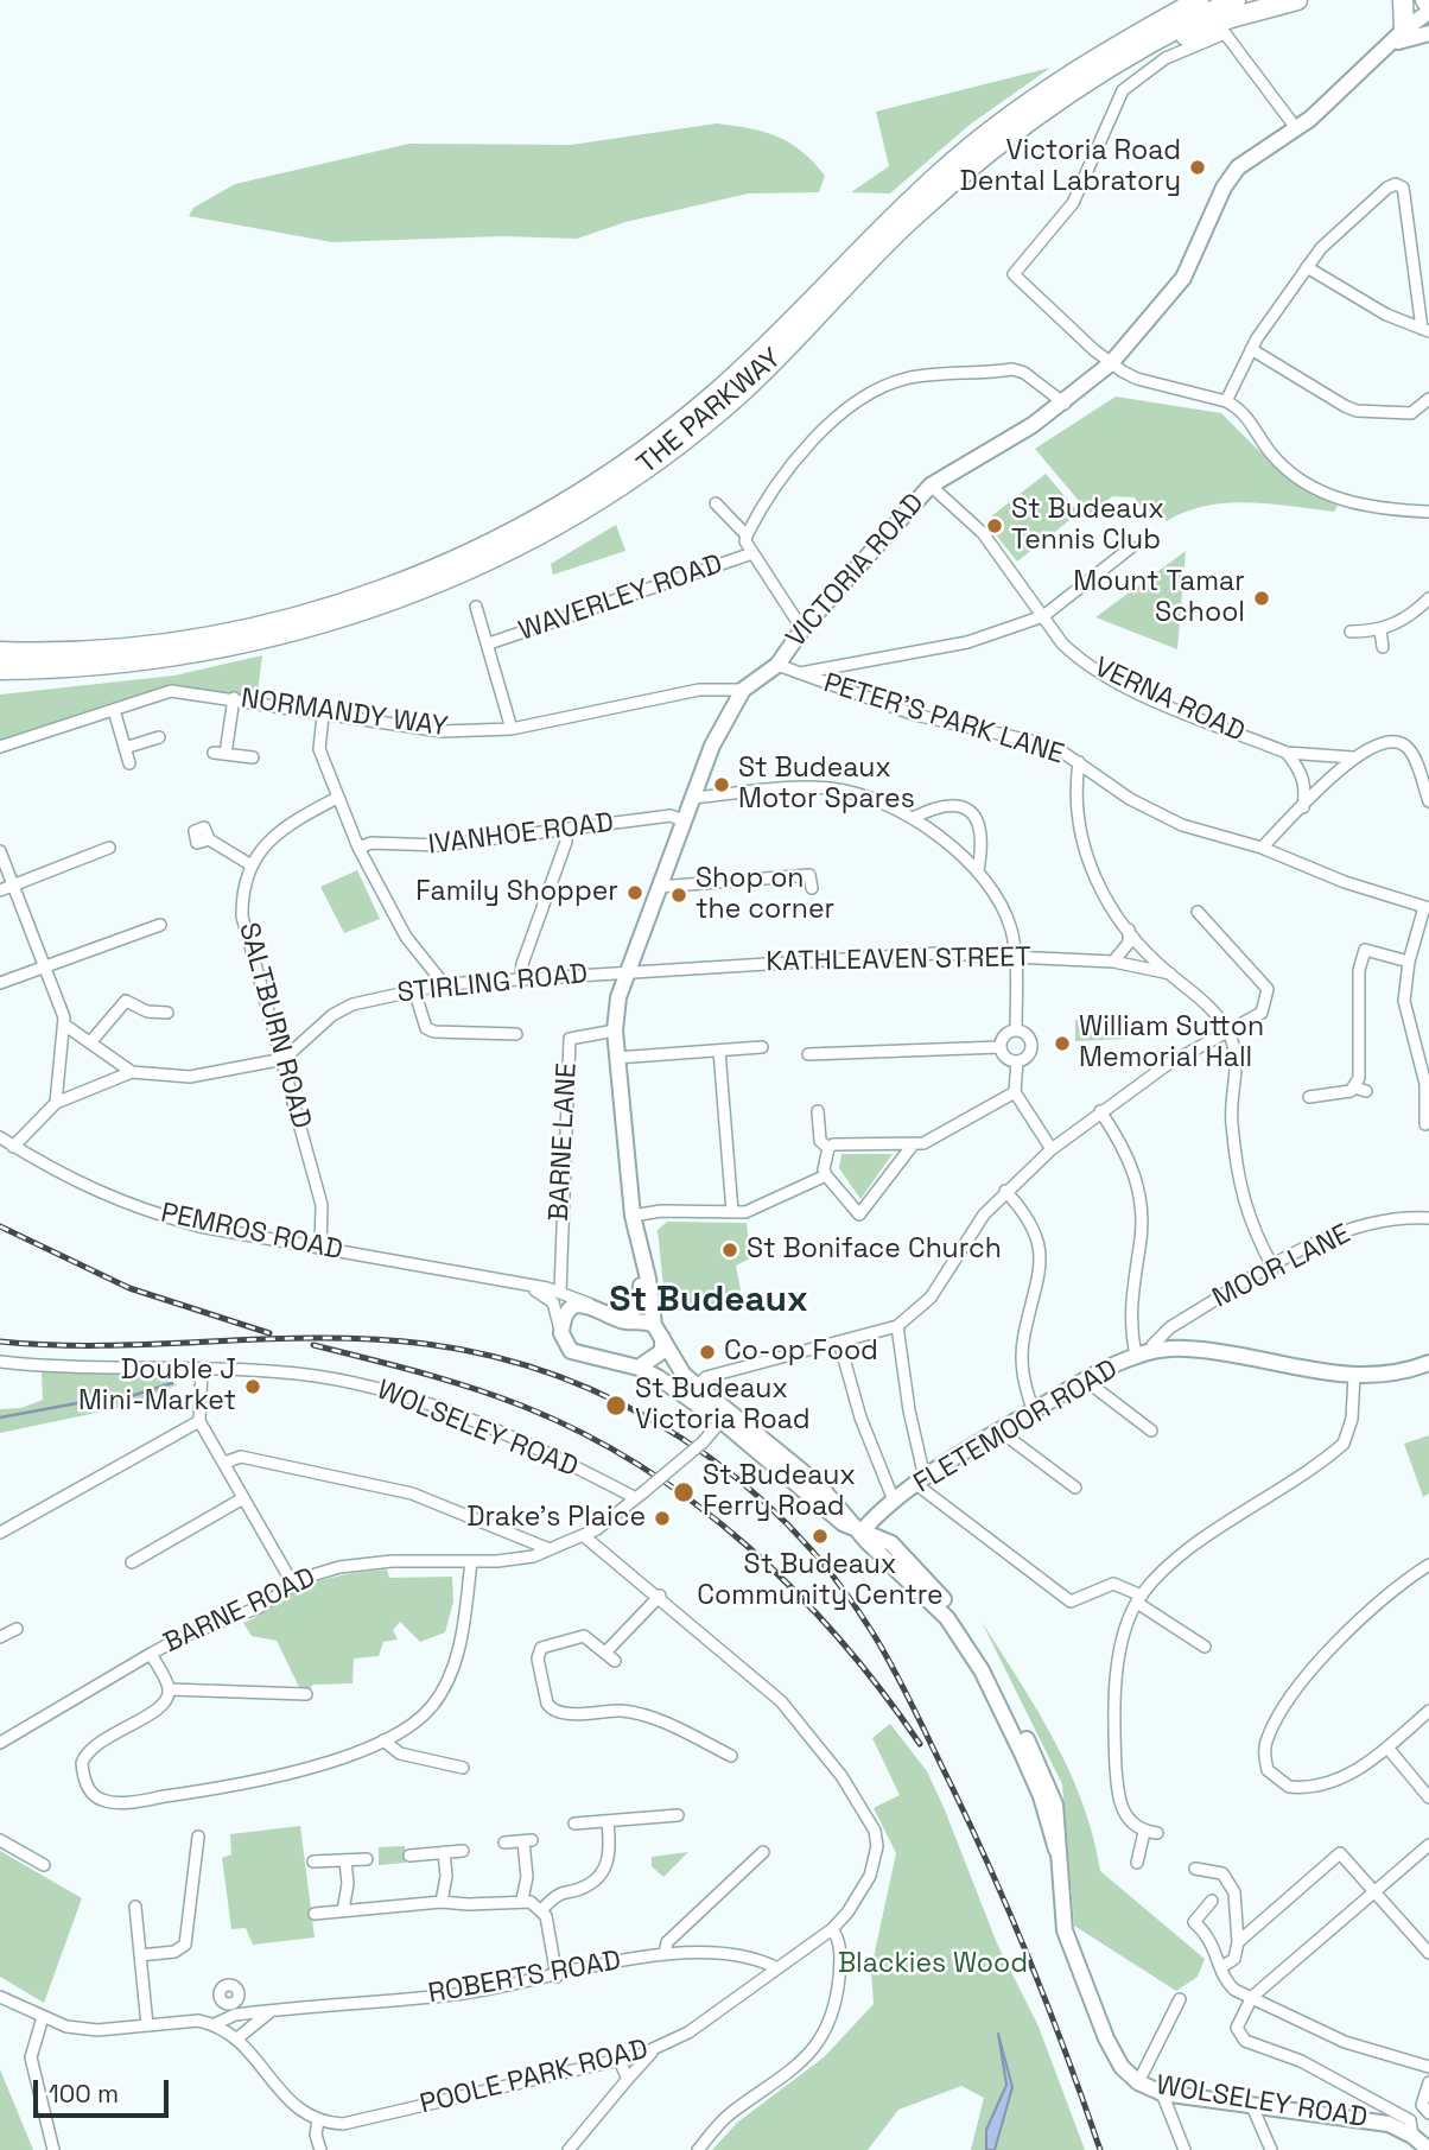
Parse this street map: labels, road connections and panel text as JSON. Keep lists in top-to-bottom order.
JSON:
{
  "streets": {
    "highway": ["THE PARKWAY"],
    "street": [
      "VICTORIA ROAD",
      "WAVERLEY ROAD",
      "VERNA ROAD",
      "NORMANDY WAY",
      "PETER'S PARK LANE",
      "IVANHOE ROAD",
      "KATHLEAVEN STREET",
      "STIRLING ROAD",
      "SALTBURN ROAD",
      "BARNE LANE",
      "PEMROS ROAD",
      "MOOR LANE",
      "FLETEMOOR ROAD",
      "WOLSELEY ROAD",
      "BARNE ROAD",
      "ROBERTS ROAD",
      "POOLE PARK ROAD"
    ]
  },
  "crossings": [
    ["VICTORIA ROAD", "VERNA ROAD"],
    ["VICTORIA ROAD", "NORMANDY WAY"],
    ["VICTORIA ROAD", "PETER'S PARK LANE"],
    ["VICTORIA ROAD", "IVANHOE ROAD"],
    ["VICTORIA ROAD", "KATHLEAVEN STREET"],
    ["VICTORIA ROAD", "STIRLING ROAD"],
    ["VICTORIA ROAD", "BARNE LANE"],
    ["VICTORIA ROAD", "PEMROS ROAD"],
    ["VICTORIA ROAD", "WOLSELEY ROAD"],
    ["KATHLEAVEN STREET", "STIRLING ROAD"],
    ["STIRLING ROAD", "SALTBURN ROAD"],
    ["SALTBURN ROAD", "PEMROS ROAD"],
    ["BARNE LANE", "PEMROS ROAD"],
    ["PEMROS ROAD", "WOLSELEY ROAD"],
    ["MOOR LANE", "FLETEMOOR ROAD"],
    ["FLETEMOOR ROAD", "WOLSELEY ROAD"],
    ["WOLSELEY ROAD", "BARNE ROAD"],
    ["BARNE ROAD", "POOLE PARK ROAD"],
    ["ROBERTS ROAD", "POOLE PARK ROAD"]
  ],
  "districts": ["St Budeaux"],
  "parks": ["Blackies Wood"],
  "places": [
    "Victoria Road Dental Labratory",
    "St Budeaux Tennis Club",
    "Mount Tamar School",
    "St Budeaux Motor Spares",
    "Family Shopper",
    "Shop on the corner",
    "William Sutton Memorial Hall",
    "St Boniface Church",
    "Co-op Food",
    "Double J Mini-Market",
    "St Budeaux Victoria Road",
    "St Budeaux Ferry Road",
    "Drake's Plaice",
    "St Budeaux Community Centre"
  ],
  "scale_bar": "100 m"
}
